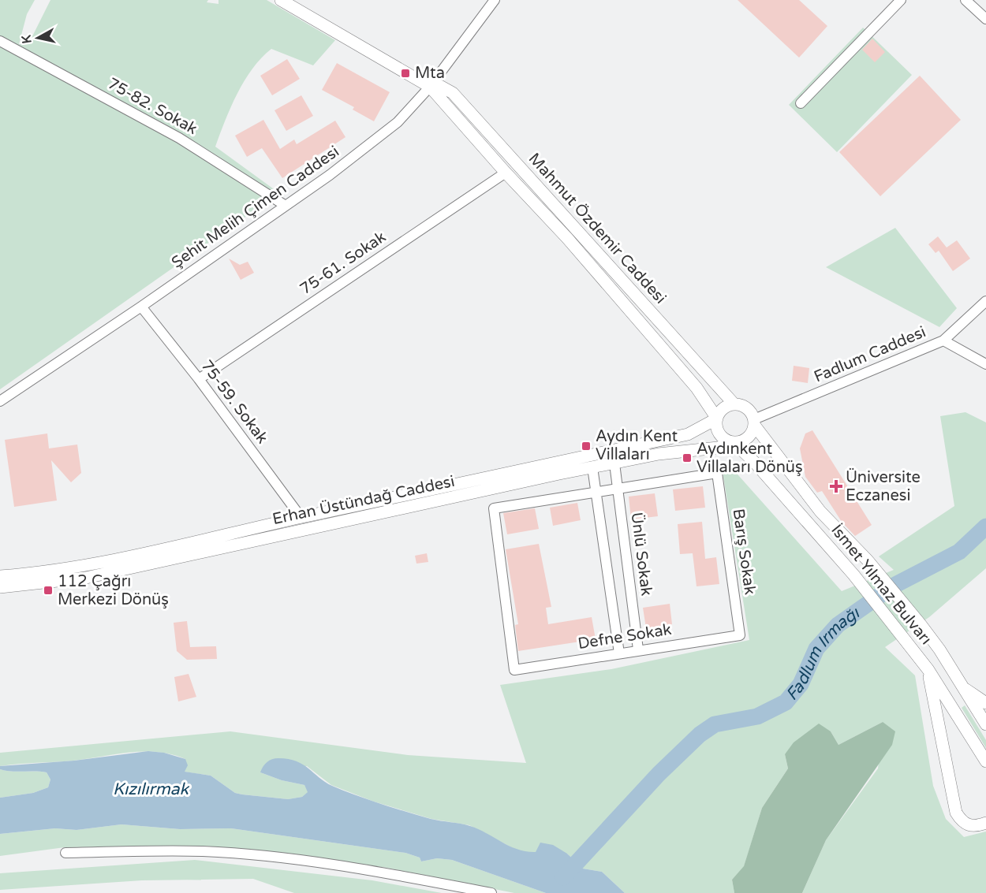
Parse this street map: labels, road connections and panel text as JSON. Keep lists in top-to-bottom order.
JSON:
{
  "streets": {
    "street": [
      "75-82. Sokak",
      "Şehit Melih Çimen Caddesi",
      "Mahmut Özdemir Caddesi",
      "75-61. Sokak",
      "Fadlum Caddesi",
      "75-59. Sokak",
      "Erhan Üstündağ Caddesi",
      "Barış Sokak",
      "Ünlü Sokak",
      "İsmet Yılmaz Bulvarı",
      "Defne Sokak"
    ]
  },
  "crossings": [
    ["75-82. Sokak", "Şehit Melih Çimen Caddesi"],
    ["Şehit Melih Çimen Caddesi", "Mahmut Özdemir Caddesi"],
    ["Şehit Melih Çimen Caddesi", "75-59. Sokak"],
    ["Mahmut Özdemir Caddesi", "75-61. Sokak"],
    ["Mahmut Özdemir Caddesi", "Fadlum Caddesi"],
    ["Mahmut Özdemir Caddesi", "Erhan Üstündağ Caddesi"],
    ["Mahmut Özdemir Caddesi", "İsmet Yılmaz Bulvarı"],
    ["75-61. Sokak", "75-59. Sokak"],
    ["Fadlum Caddesi", "Erhan Üstündağ Caddesi"],
    ["Fadlum Caddesi", "İsmet Yılmaz Bulvarı"],
    ["75-59. Sokak", "Erhan Üstündağ Caddesi"],
    ["Erhan Üstündağ Caddesi", "Ünlü Sokak"],
    ["Erhan Üstündağ Caddesi", "İsmet Yılmaz Bulvarı"],
    ["Barış Sokak", "Ünlü Sokak"],
    ["Barış Sokak", "Defne Sokak"],
    ["Ünlü Sokak", "Defne Sokak"]
  ],
  "water": ["Fadlum Irmağı", "Kızılırmak"],
  "places": {
    "transit": [
      "Mta",
      "Aydın Kent Villaları",
      "Aydınkent Villaları Dönüş",
      "112 Çağrı Merkezi Dönüş"
    ],
    "health": ["Üniversite Eczanesi"]
  },
  "north": "left"
}
